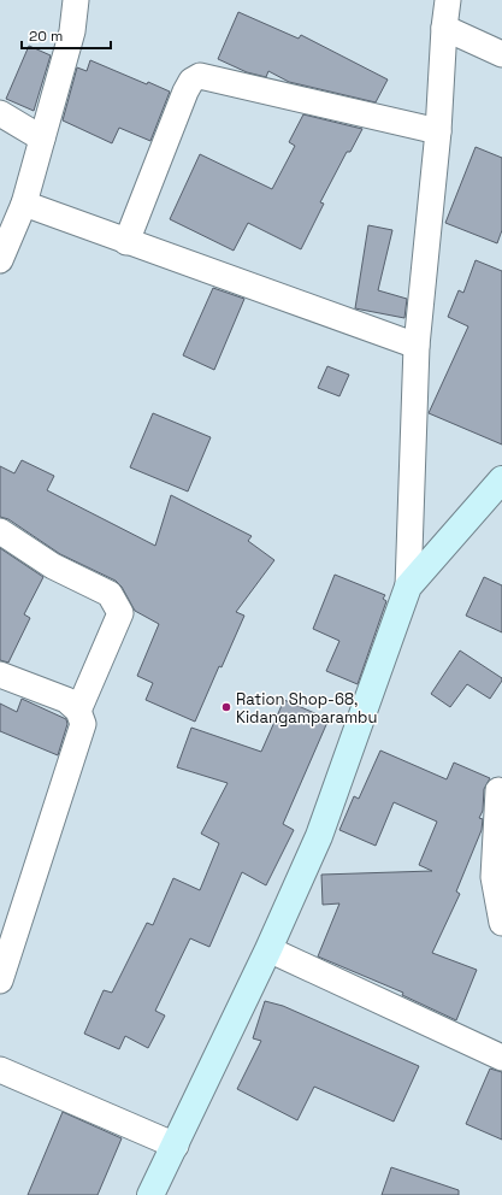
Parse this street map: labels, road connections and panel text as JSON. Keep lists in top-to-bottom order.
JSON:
{
  "places": ["Ration Shop-68, Kidangamparambu"],
  "scale_bar": "20 m"
}
